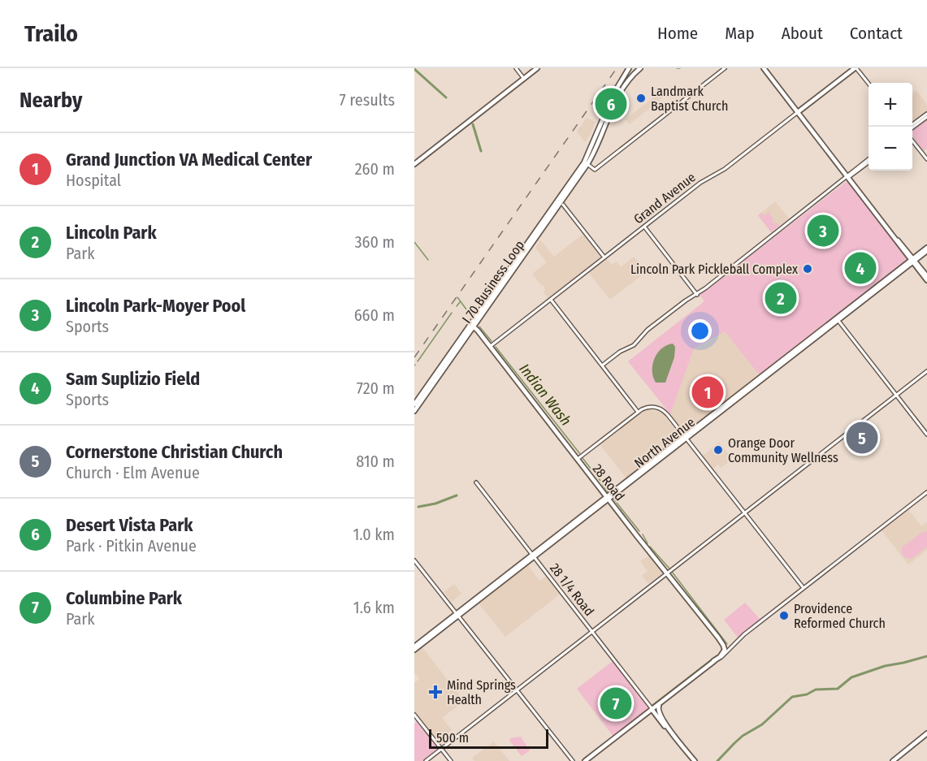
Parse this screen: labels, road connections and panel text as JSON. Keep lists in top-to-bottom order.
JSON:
{
  "streets": {
    "main road": [
      "Grand Avenue",
      "I 70 Business Loop",
      "North Avenue",
      "28 Road",
      "28 1/4 Road"
    ]
  },
  "crossings": [
    ["Grand Avenue", "28 Road"],
    ["I 70 Business Loop", "28 Road"],
    ["North Avenue", "28 Road"],
    ["North Avenue", "28 1/4 Road"],
    ["28 Road", "28 1/4 Road"]
  ],
  "water": ["Indian Wash"],
  "places": {
    "other": [
      "Landmark Baptist Church",
      "Lincoln Park Pickleball Complex",
      "Orange Door Community Wellness",
      "Providence Reformed Church"
    ],
    "health": ["Mind Springs Health"]
  },
  "scale_bar": "500 m",
  "page": {
    "header": "Trailo",
    "nav": [
      "Home",
      "Map",
      "About",
      "Contact"
    ],
    "heading": ["Nearby", "7 results"],
    "map_buttons": ["+", "−"],
    "pins": [
      "6",
      "3",
      "4",
      "2",
      "1",
      "5",
      "7"
    ],
    "list": [
      {
        "mark": "1",
        "name": "Grand Junction VA Medical Center",
        "note": "Hospital",
        "value": "260 m"
      },
      {
        "mark": "2",
        "name": "Lincoln Park",
        "note": "Park",
        "value": "360 m"
      },
      {
        "mark": "3",
        "name": "Lincoln Park-Moyer Pool",
        "note": "Sports",
        "value": "660 m"
      },
      {
        "mark": "4",
        "name": "Sam Suplizio Field",
        "note": "Sports",
        "value": "720 m"
      },
      {
        "mark": "5",
        "name": "Cornerstone Christian Church",
        "note": "Church · Elm Avenue",
        "value": "810 m"
      },
      {
        "mark": "6",
        "name": "Desert Vista Park",
        "note": "Park · Pitkin Avenue",
        "value": "1.0 km"
      },
      {
        "mark": "7",
        "name": "Columbine Park",
        "note": "Park",
        "value": "1.6 km"
      }
    ],
    "scale": "500 m"
  }
}
